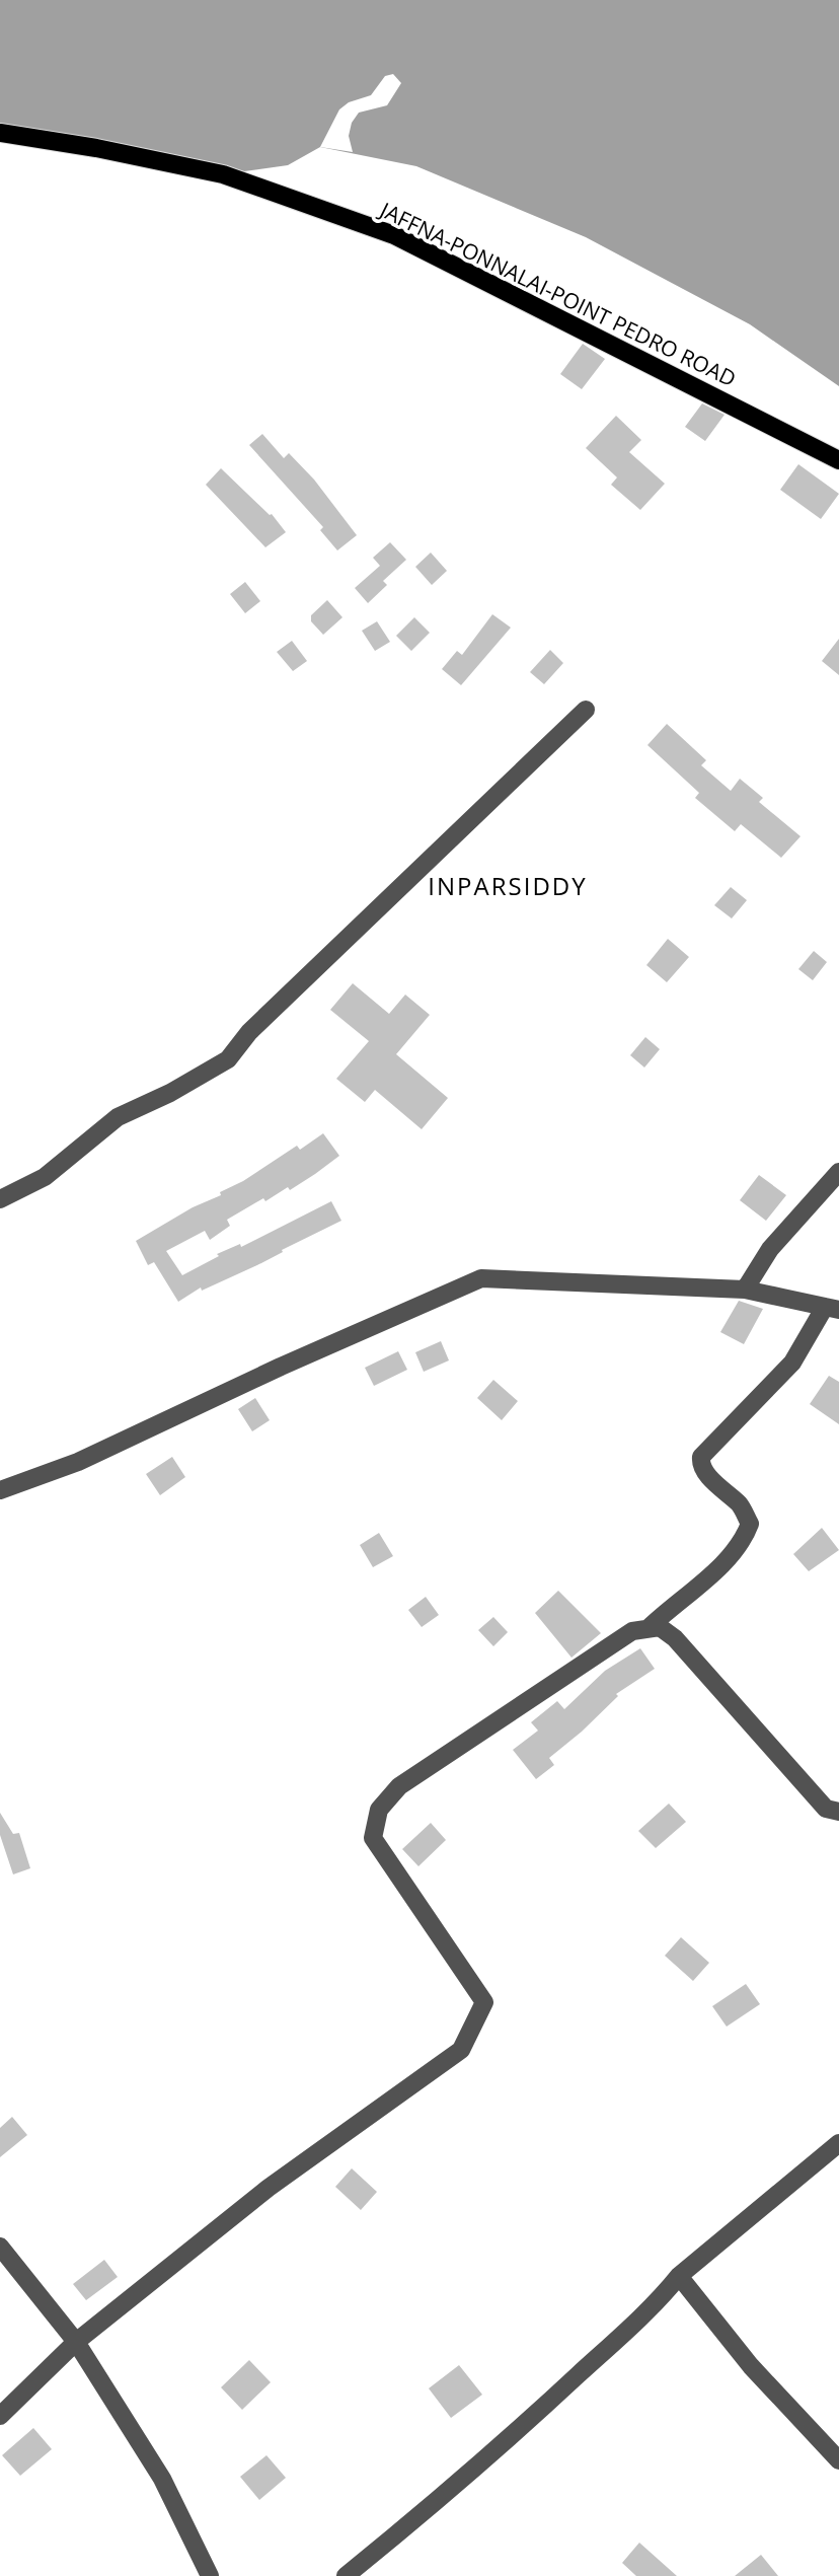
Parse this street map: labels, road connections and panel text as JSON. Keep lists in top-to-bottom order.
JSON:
{
  "streets": {
    "main road": ["JAFFNA-PONNALAI-POINT PEDRO ROAD"]
  },
  "districts": ["INPARSIDDY"]
}
